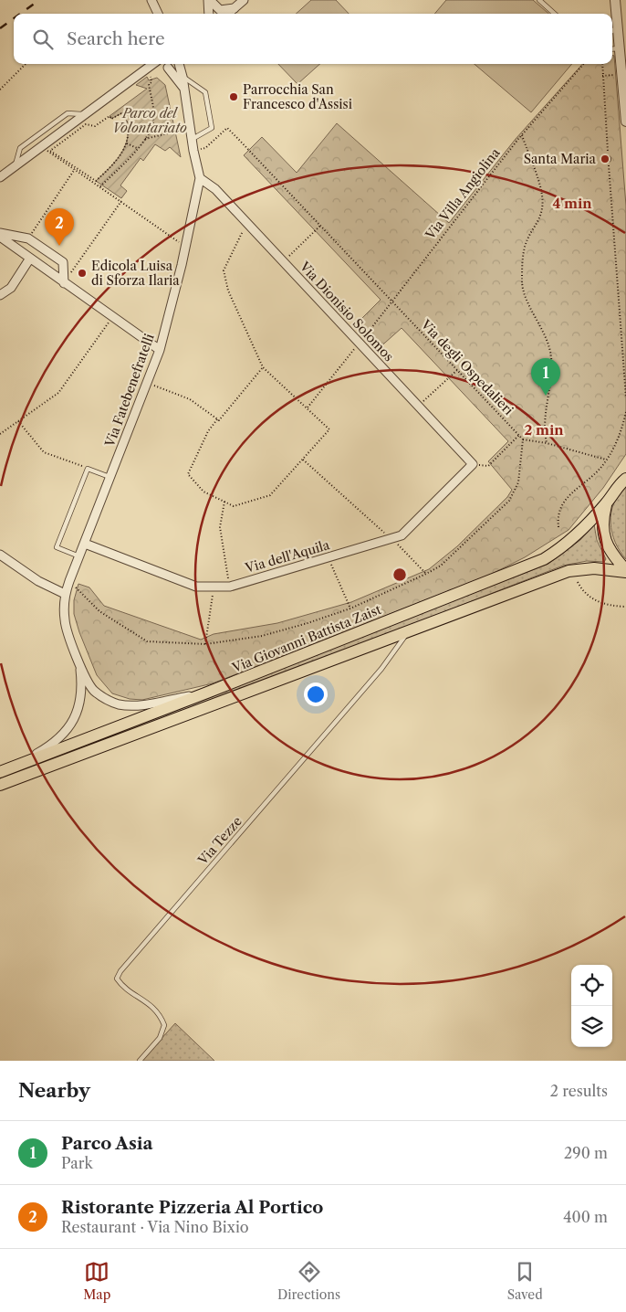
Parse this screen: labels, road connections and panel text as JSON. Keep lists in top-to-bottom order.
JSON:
{
  "streets": {
    "main road": ["Via Giovanni Battista Zaist"],
    "street": ["Via Dionisio Solomos", "Via Fatebenefratelli", "Via dell'Aquila"],
    "lane": ["Via Tezze"],
    "path": ["Via Villa Angiolina", "Via degli Ospedalieri"]
  },
  "crossings": [
    ["Via Villa Angiolina", "Via Dionisio Solomos"],
    ["Via Villa Angiolina", "Via degli Ospedalieri"],
    ["Via Dionisio Solomos", "Via Fatebenefratelli"],
    ["Via Dionisio Solomos", "Via dell'Aquila"],
    ["Via degli Ospedalieri", "Via Fatebenefratelli"],
    ["Via Fatebenefratelli", "Via dell'Aquila"],
    ["Via Fatebenefratelli", "Via Giovanni Battista Zaist"],
    ["Via Giovanni Battista Zaist", "Via Tezze"]
  ],
  "parks": ["Parco del Volontariato"],
  "places": ["Parrocchia San Francesco d'Assisi", "Santa Maria", "Edicola Luisa di Sforza Ilaria"],
  "page": {
    "search": "Search here",
    "pins": ["2", "1"],
    "heading": ["Nearby", "2 results"],
    "list": [
      {
        "mark": "1",
        "name": "Parco Asia",
        "note": "Park",
        "value": "290 m"
      },
      {
        "mark": "2",
        "name": "Ristorante Pizzeria Al Portico",
        "note": "Restaurant · Via Nino Bixio",
        "value": "400 m"
      }
    ],
    "nav": ["Map", "Directions", "Saved"]
  },
  "rings": ["4 min", "2 min"]
}
